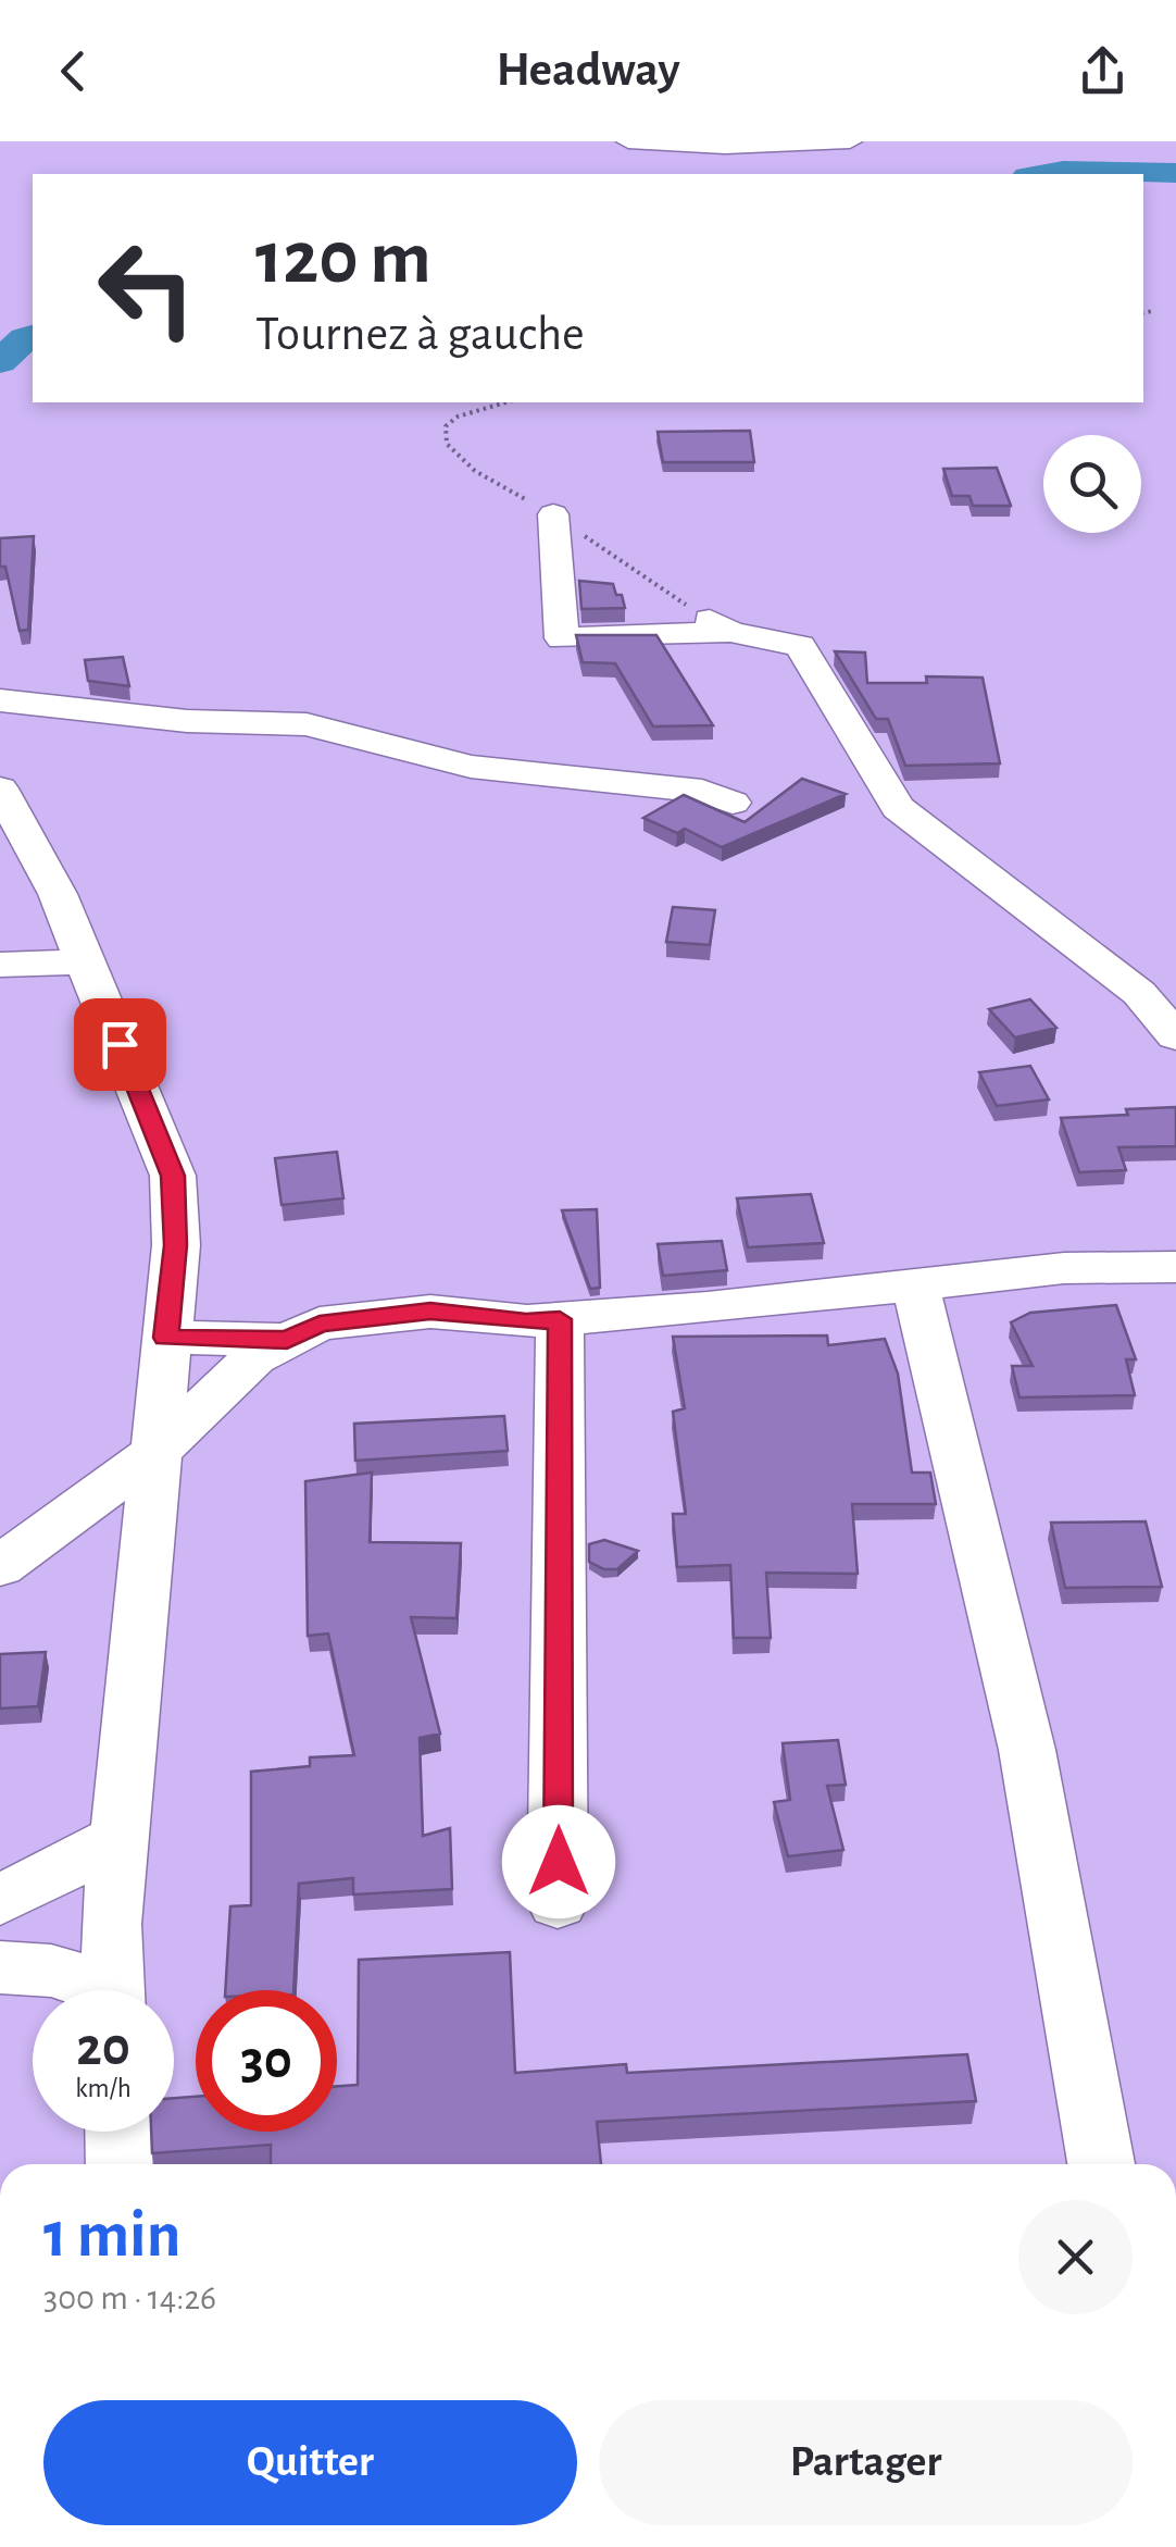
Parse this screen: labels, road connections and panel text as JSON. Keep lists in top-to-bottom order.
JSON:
{
  "page": {
    "header": "Headway",
    "turn": ["120 m", "Tournez à gauche"],
    "speed": "20 km/h",
    "limit": "30",
    "heading": ["1 min", "300 m · 14:26"],
    "buttons": ["Quitter", "Partager"]
  }
}
